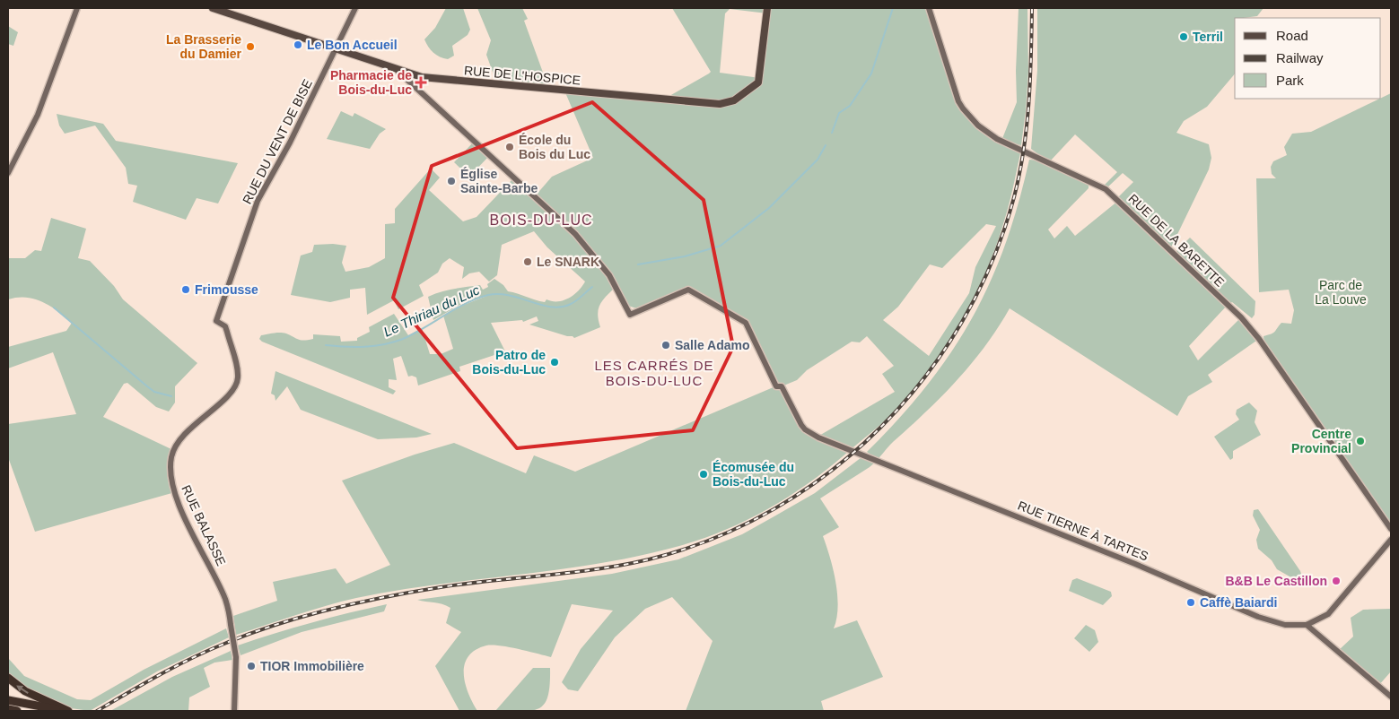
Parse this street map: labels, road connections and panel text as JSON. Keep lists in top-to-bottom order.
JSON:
{
  "streets": {
    "main road": ["RUE DE L'HOSPICE"],
    "street": [
      "RUE DU VENT DE BISE",
      "RUE DE LA BARETTE",
      "RUE BALASSE",
      "RUE TIERNE À TARTES"
    ]
  },
  "crossings": [
    ["RUE DE L'HOSPICE", "RUE DU VENT DE BISE"],
    ["RUE DE L'HOSPICE", "RUE TIERNE À TARTES"],
    ["RUE DU VENT DE BISE", "RUE BALASSE"]
  ],
  "districts": ["BOIS-DU-LUC", "LES CARRÉS DE BOIS-DU-LUC"],
  "water": ["Le Thiriau du Luc"],
  "parks": ["Parc de La Louve"],
  "places": {
    "other": [
      "Terril",
      "Le Bon Accueil",
      "La Brasserie du Damier",
      "École du Bois du Luc",
      "Église Sainte-Barbe",
      "Le SNARK",
      "Frimousse",
      "Salle Adamo",
      "Patro de Bois-du-Luc",
      "Centre Provincial",
      "Écomusée du Bois-du-Luc",
      "B&B Le Castillon",
      "Caffè Baiardi",
      "TIOR Immobilière"
    ],
    "health": ["Pharmacie de Bois-du-Luc"]
  },
  "legend": ["Road", "Railway", "Park"]
}
